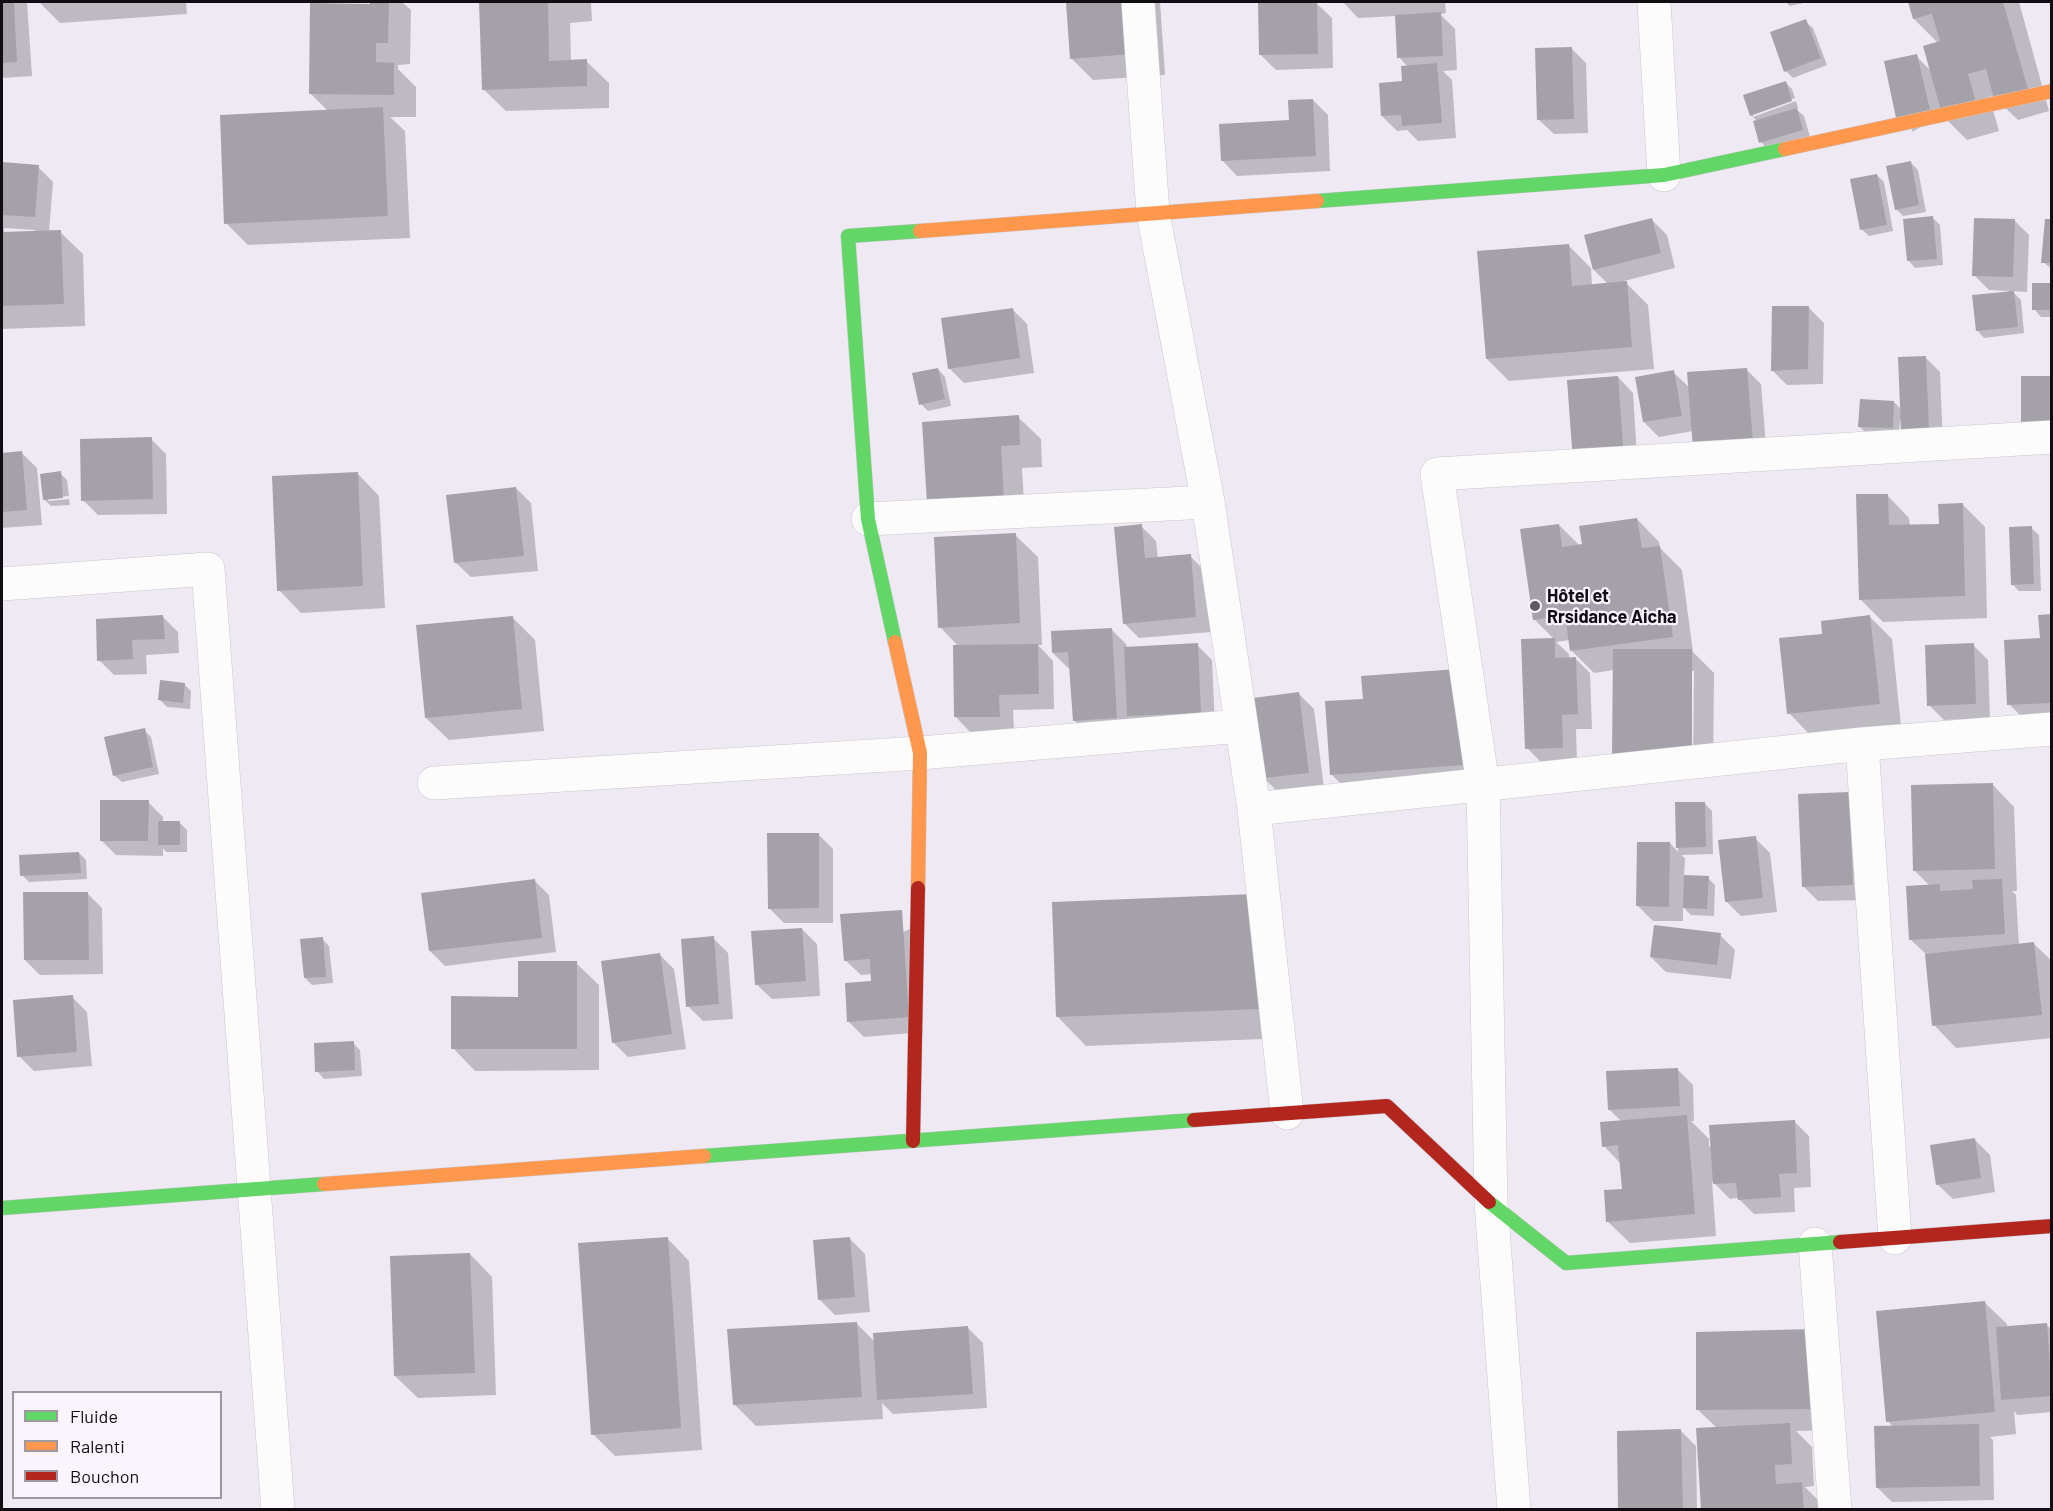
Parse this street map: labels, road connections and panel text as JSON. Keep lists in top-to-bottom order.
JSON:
{
  "places": ["Hôtel et Rrsidance Aicha"],
  "legend": ["Fluide", "Ralenti", "Bouchon"]
}
